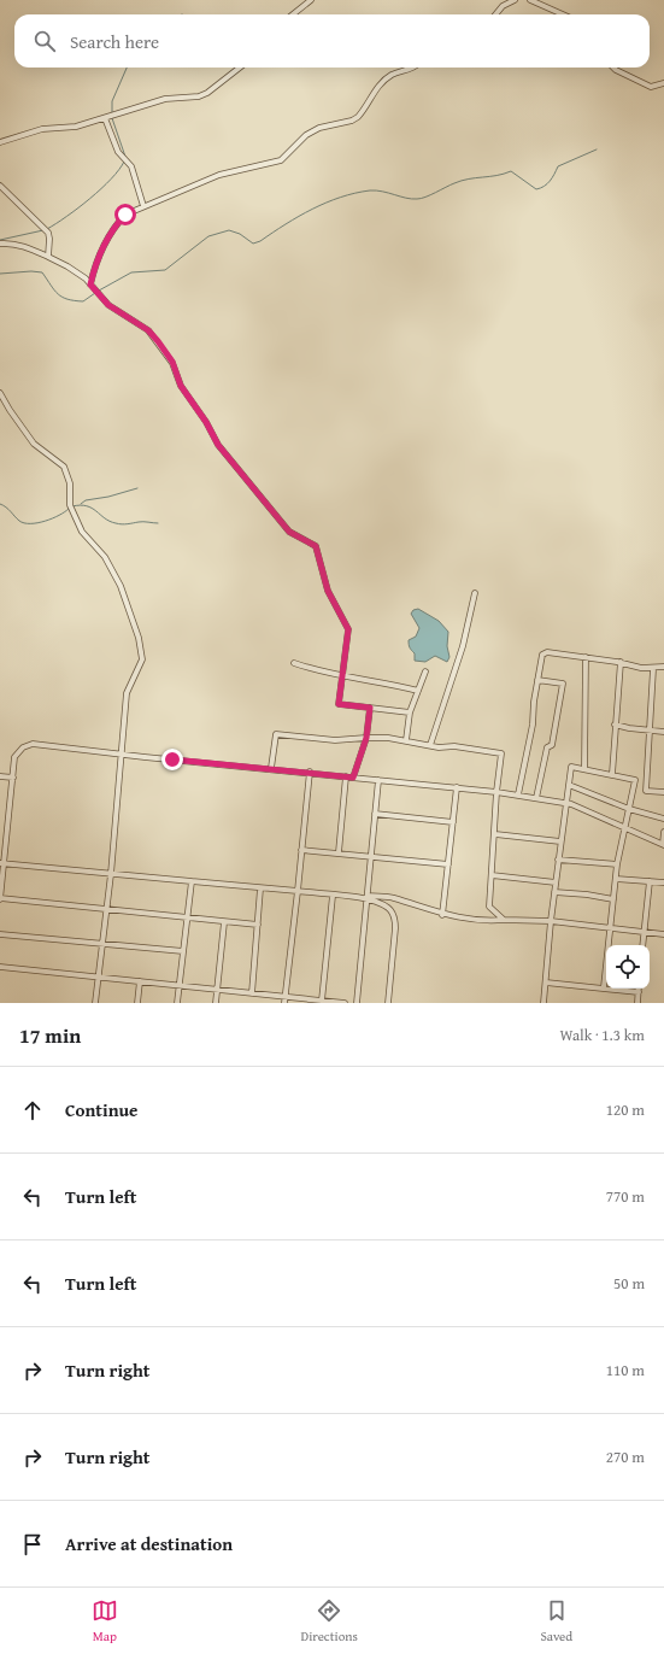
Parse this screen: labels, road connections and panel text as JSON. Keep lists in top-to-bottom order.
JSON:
{
  "page": {
    "search": "Search here",
    "heading": ["17 min", "Walk · 1.3 km"],
    "list": [
      ["Continue", "120 m"],
      ["Turn left", "770 m"],
      ["Turn left", "50 m"],
      ["Turn right", "110 m"],
      ["Turn right", "270 m"],
      "Arrive at destination"
    ],
    "nav": ["Map", "Directions", "Saved"]
  }
}
